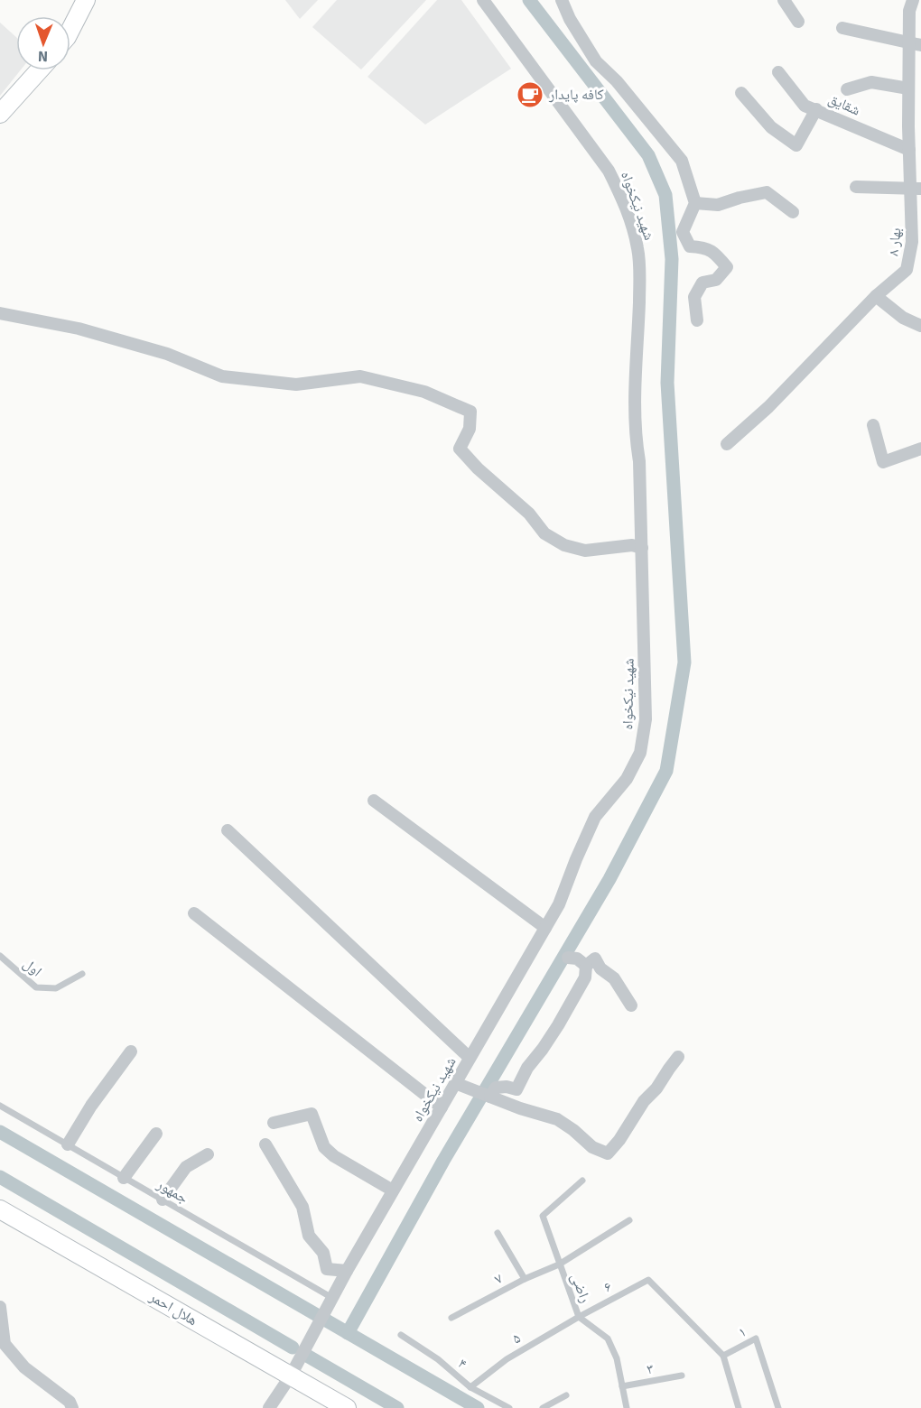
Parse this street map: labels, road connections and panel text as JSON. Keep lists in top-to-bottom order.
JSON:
{
  "streets": {
    "main road": ["هلال احمر"],
    "street": ["شقایق", "شهید نیکخواه", "بهار ۸"],
    "lane": [
      "اول",
      "جمهور",
      "۷",
      "۶",
      "راضی",
      "۱",
      "۵",
      "۴",
      "۳"
    ]
  },
  "crossings": [
    ["شقایق", "بهار ۸"],
    ["شهید نیکخواه", "جمهور"],
    ["شهید نیکخواه", "هلال احمر"],
    ["۷", "راضی"],
    ["۶", "راضی"],
    ["۶", "۱"],
    ["۶", "۵"],
    ["راضی", "۵"],
    ["راضی", "۳"],
    ["۵", "۴"]
  ],
  "places": {
    "cafe": ["کافه پایدار"]
  },
  "north": "bottom"
}
